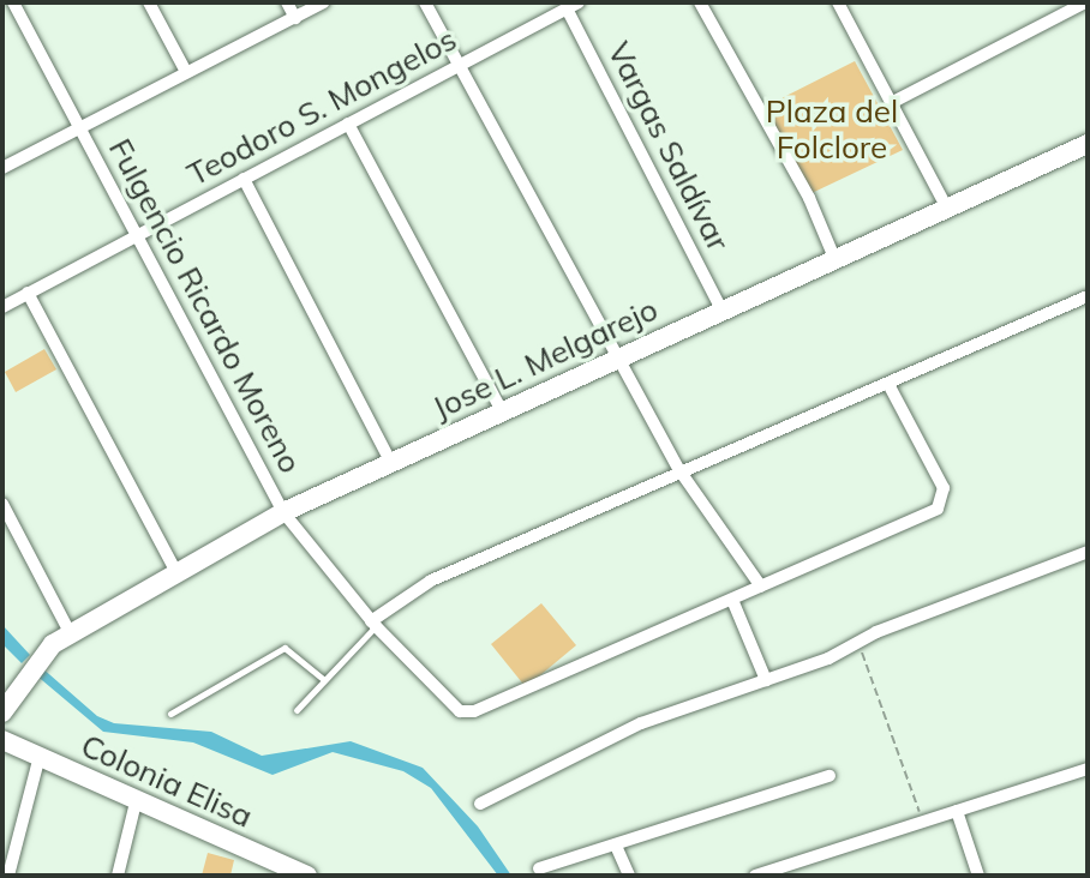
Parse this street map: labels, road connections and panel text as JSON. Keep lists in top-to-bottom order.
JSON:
{
  "streets": {
    "street": [
      "Teodoro S. Mongelos",
      "Vargas Saldívar",
      "Fulgencio Ricardo Moreno",
      "Jose L. Melgarejo",
      "Colonia Elisa"
    ]
  },
  "crossings": [
    ["Teodoro S. Mongelos", "Vargas Saldívar"],
    ["Teodoro S. Mongelos", "Fulgencio Ricardo Moreno"],
    ["Vargas Saldívar", "Jose L. Melgarejo"],
    ["Fulgencio Ricardo Moreno", "Jose L. Melgarejo"]
  ],
  "parks": ["Plaza del Folclore"]
}
